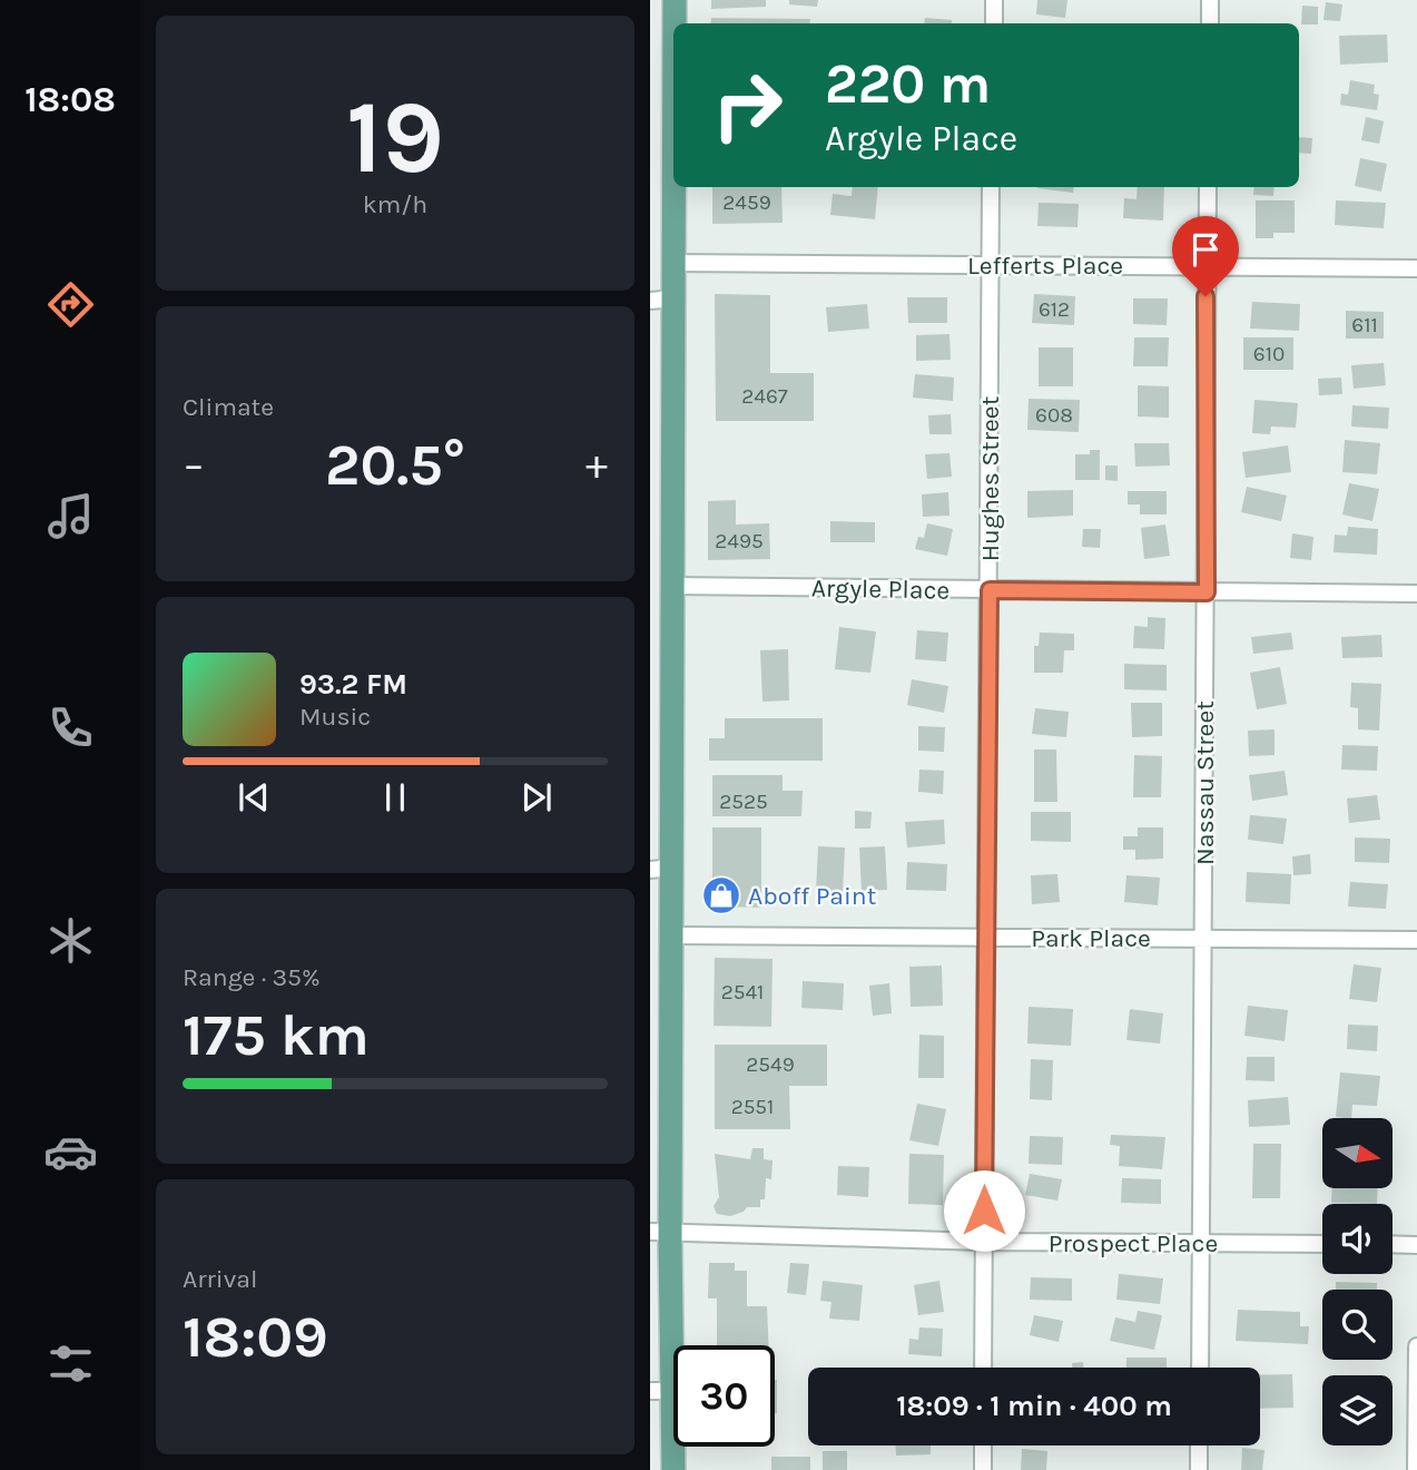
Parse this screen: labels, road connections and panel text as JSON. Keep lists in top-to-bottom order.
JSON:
{
  "streets": {
    "street": [
      "Lefferts Place",
      "Hughes Street",
      "Argyle Place",
      "Nassau Street",
      "Park Place",
      "Prospect Place"
    ]
  },
  "crossings": [
    ["Lefferts Place", "Hughes Street"],
    ["Lefferts Place", "Nassau Street"],
    ["Hughes Street", "Argyle Place"],
    ["Hughes Street", "Park Place"],
    ["Hughes Street", "Prospect Place"],
    ["Argyle Place", "Nassau Street"],
    ["Nassau Street", "Park Place"],
    ["Nassau Street", "Prospect Place"]
  ],
  "places": {
    "shop": ["Aboff Paint"]
  },
  "house_numbers": [
    "2459",
    "612",
    "611",
    "610",
    "2467",
    "608",
    "2495",
    "2525",
    "2541",
    "2549",
    "2551"
  ],
  "north": "right",
  "page": {
    "tabs": "18:08",
    "tile": [
      ["19", "km/h"],
      "Climate",
      ["Range · 35%", "175 km"],
      ["Arrival", "18:09"]
    ],
    "turn": ["220 m", "Argyle Place"],
    "heat": ["−", "20.5°", "+"],
    "song": ["93.2 FM", "Music"],
    "limit": "30",
    "trip": "18:09 · 1 min · 400 m"
  }
}
